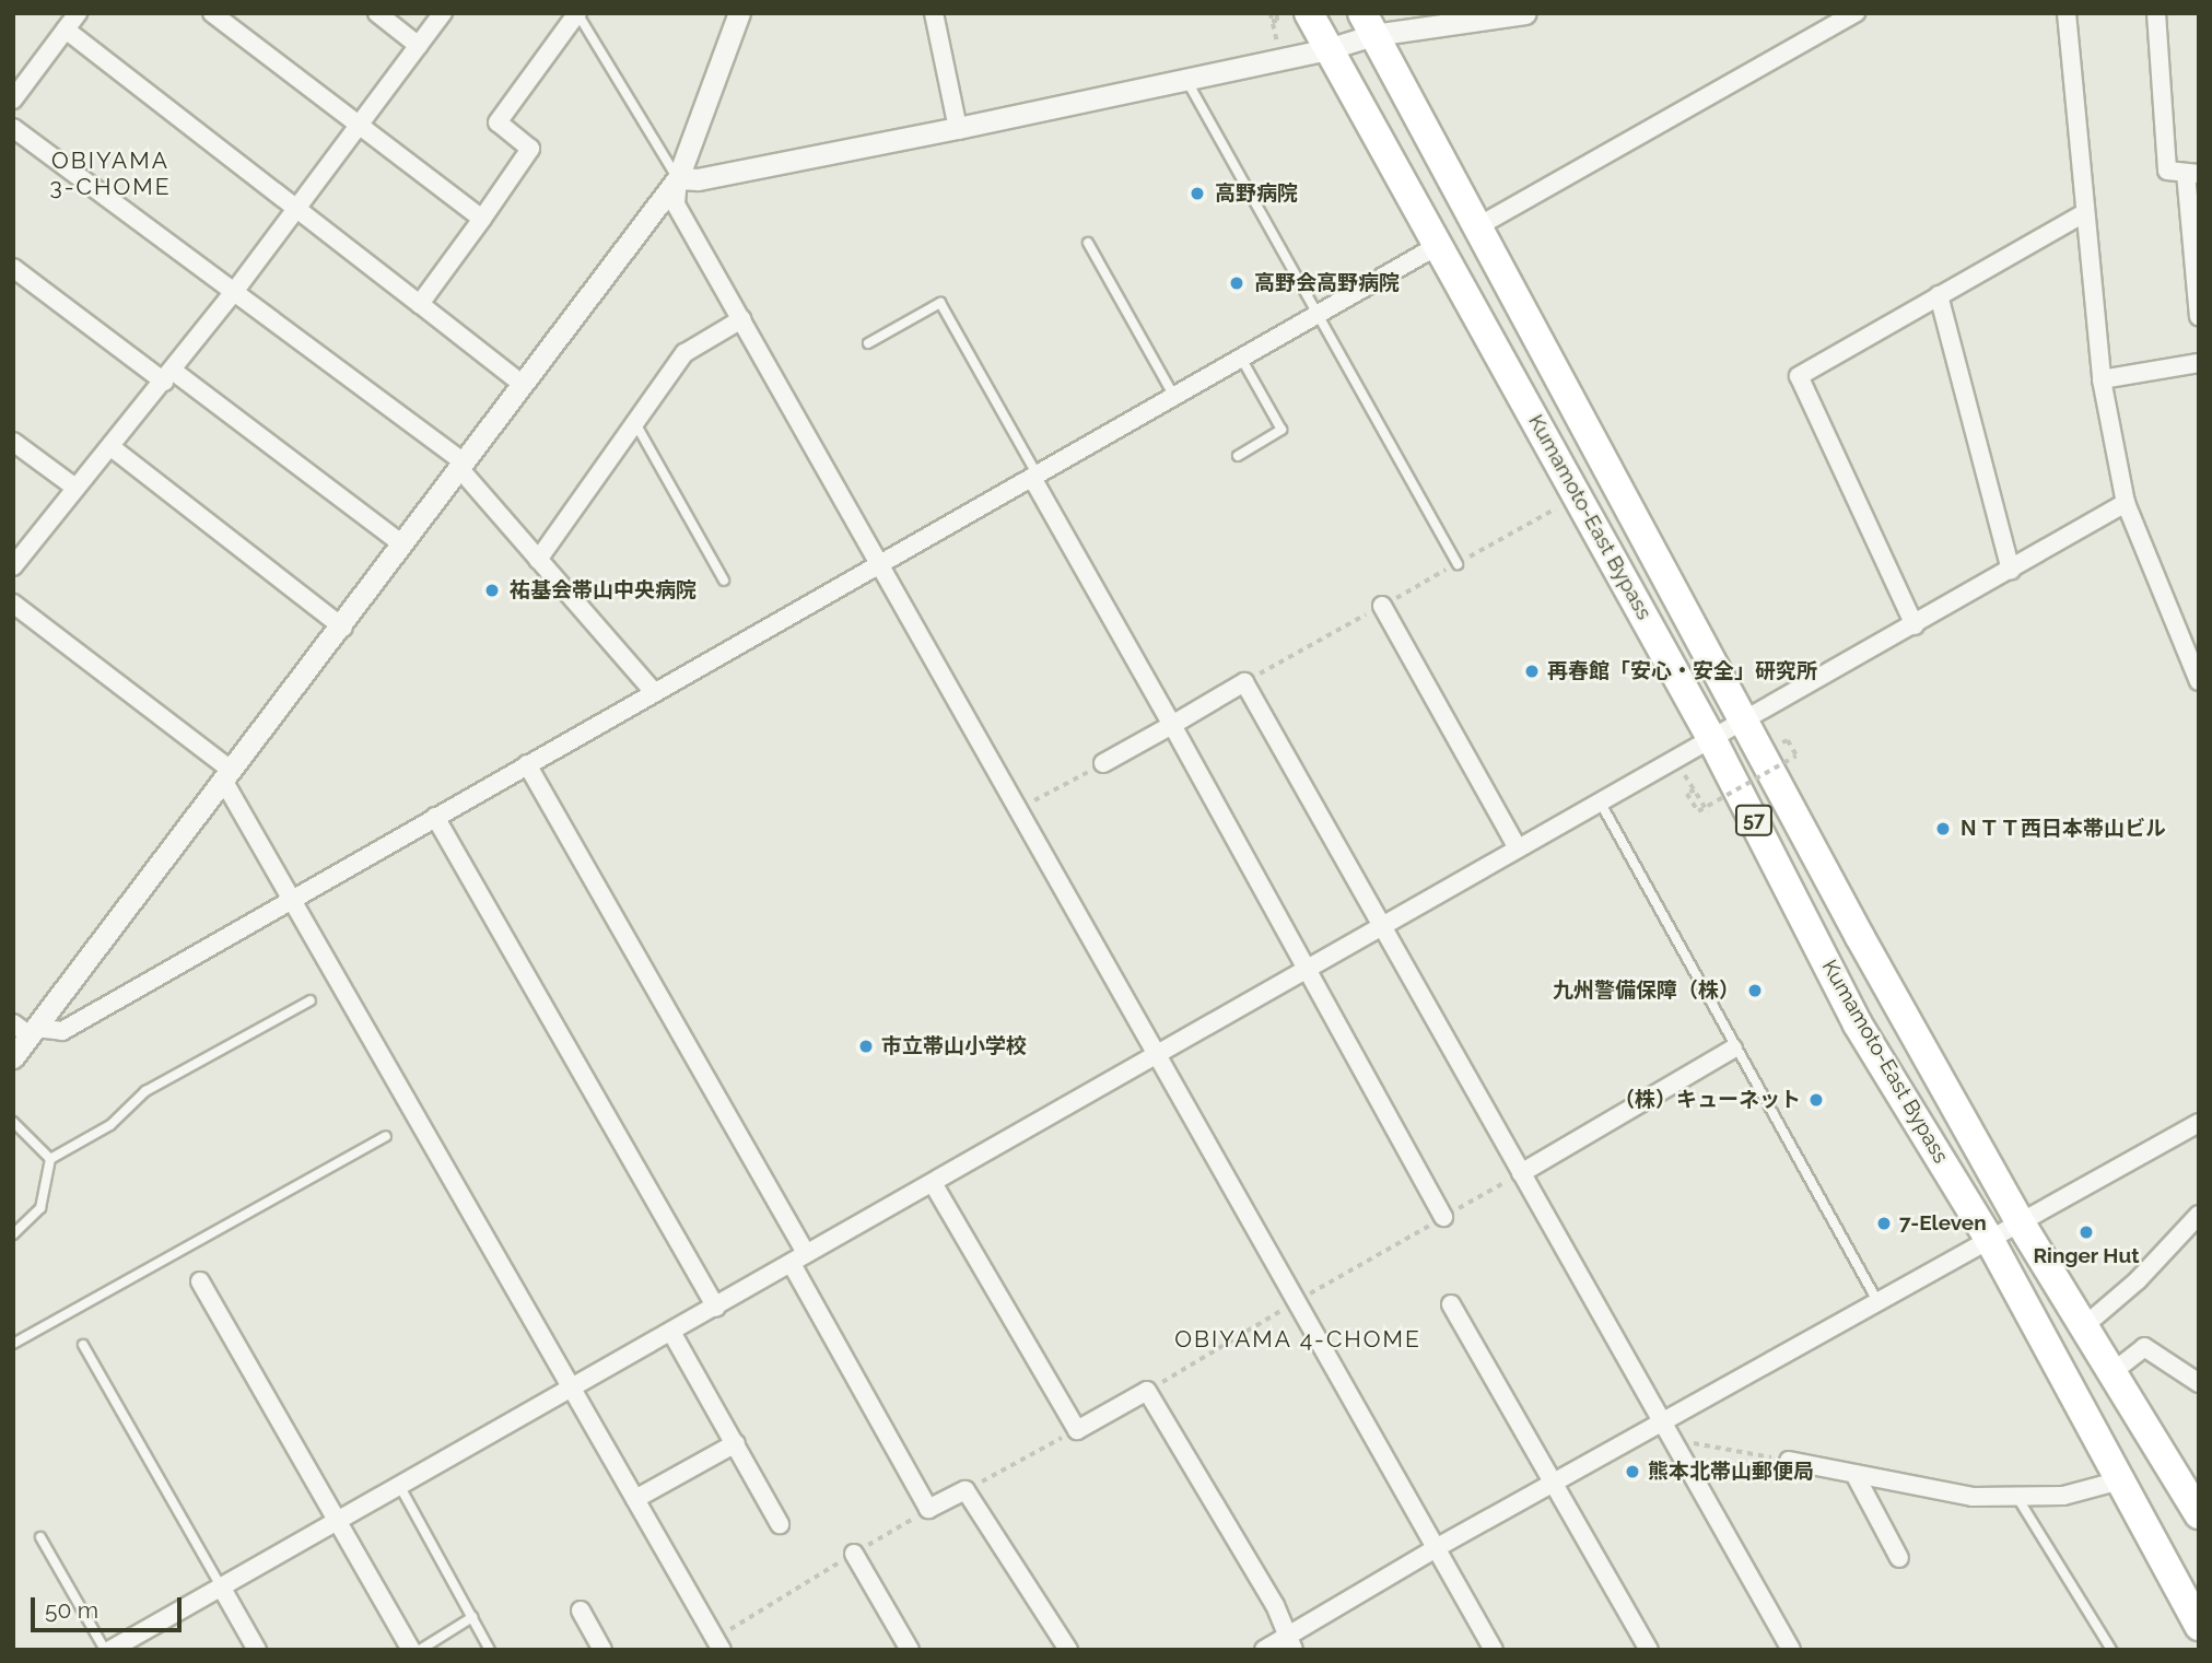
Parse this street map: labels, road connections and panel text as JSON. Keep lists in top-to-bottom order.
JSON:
{
  "streets": {
    "highway": ["Kumamoto-East Bypass", "57"]
  },
  "districts": ["OBIYAMA 3-CHOME", "OBIYAMA 4-CHOME"],
  "places": [
    "高野病院",
    "高野会高野病院",
    "祐基会帯山中央病院",
    "再春館「安心・安全」研究所",
    "ＮＴＴ西日本帯山ビル",
    "九州警備保障（株）",
    "市立帯山小学校",
    "（株）キューネット",
    "7-Eleven",
    "Ringer Hut",
    "熊本北帯山郵便局"
  ],
  "scale_bar": "50 m"
}
